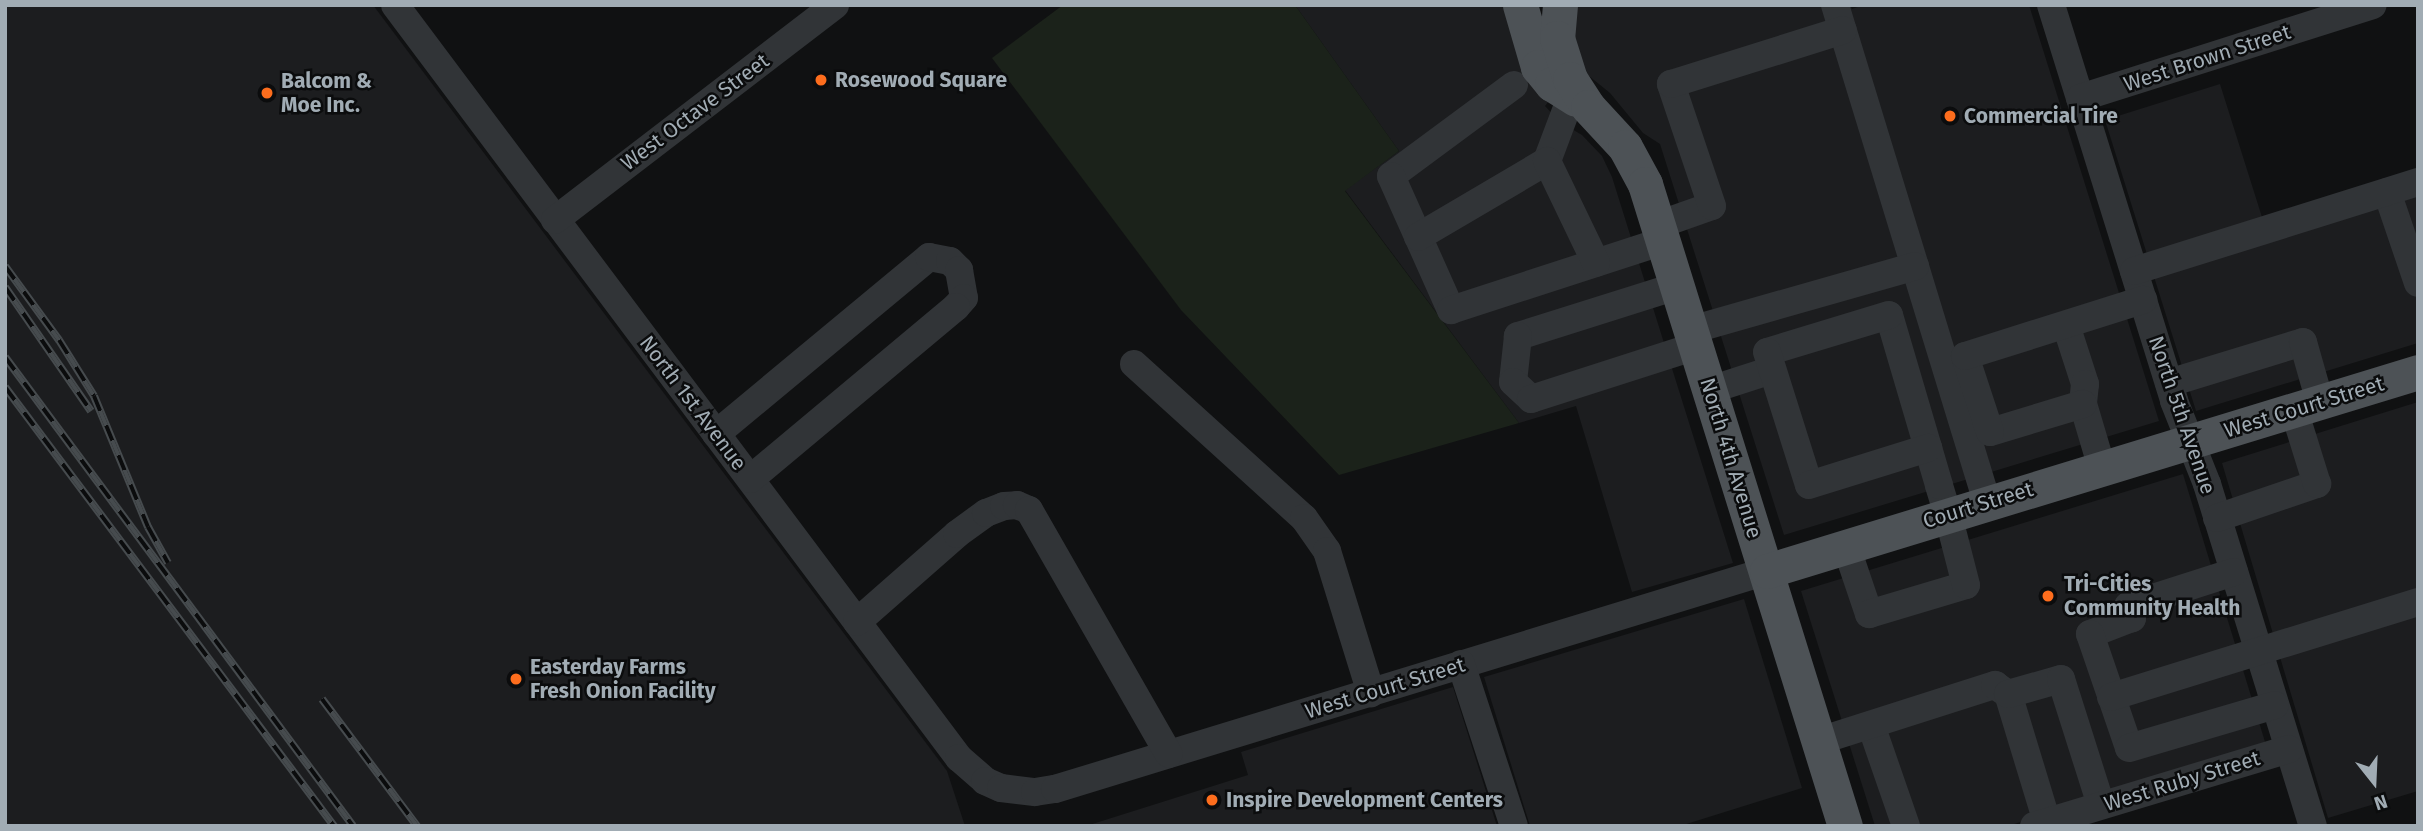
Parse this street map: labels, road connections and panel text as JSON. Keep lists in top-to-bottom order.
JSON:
{
  "streets": {
    "main road": ["West Court Street", "North 4th Avenue", "Court Street"],
    "street": [
      "West Brown Street",
      "West Octave Street",
      "North 1st Avenue",
      "North 5th Avenue",
      "West Ruby Street"
    ]
  },
  "crossings": [
    ["West Brown Street", "North 5th Avenue"],
    ["West Octave Street", "North 1st Avenue"],
    ["North 1st Avenue", "West Court Street"],
    ["West Court Street", "North 5th Avenue"],
    ["West Court Street", "North 4th Avenue"],
    ["West Court Street", "Court Street"],
    ["North 5th Avenue", "Court Street"],
    ["North 5th Avenue", "West Ruby Street"],
    ["North 4th Avenue", "Court Street"]
  ],
  "places": [
    "Rosewood Square",
    "Balcom & Moe Inc.",
    "Commercial Tire",
    "Tri-Cities Community Health",
    "Easterday Farms Fresh Onion Facility",
    "Inspire Development Centers"
  ],
  "north": "bottom"
}
